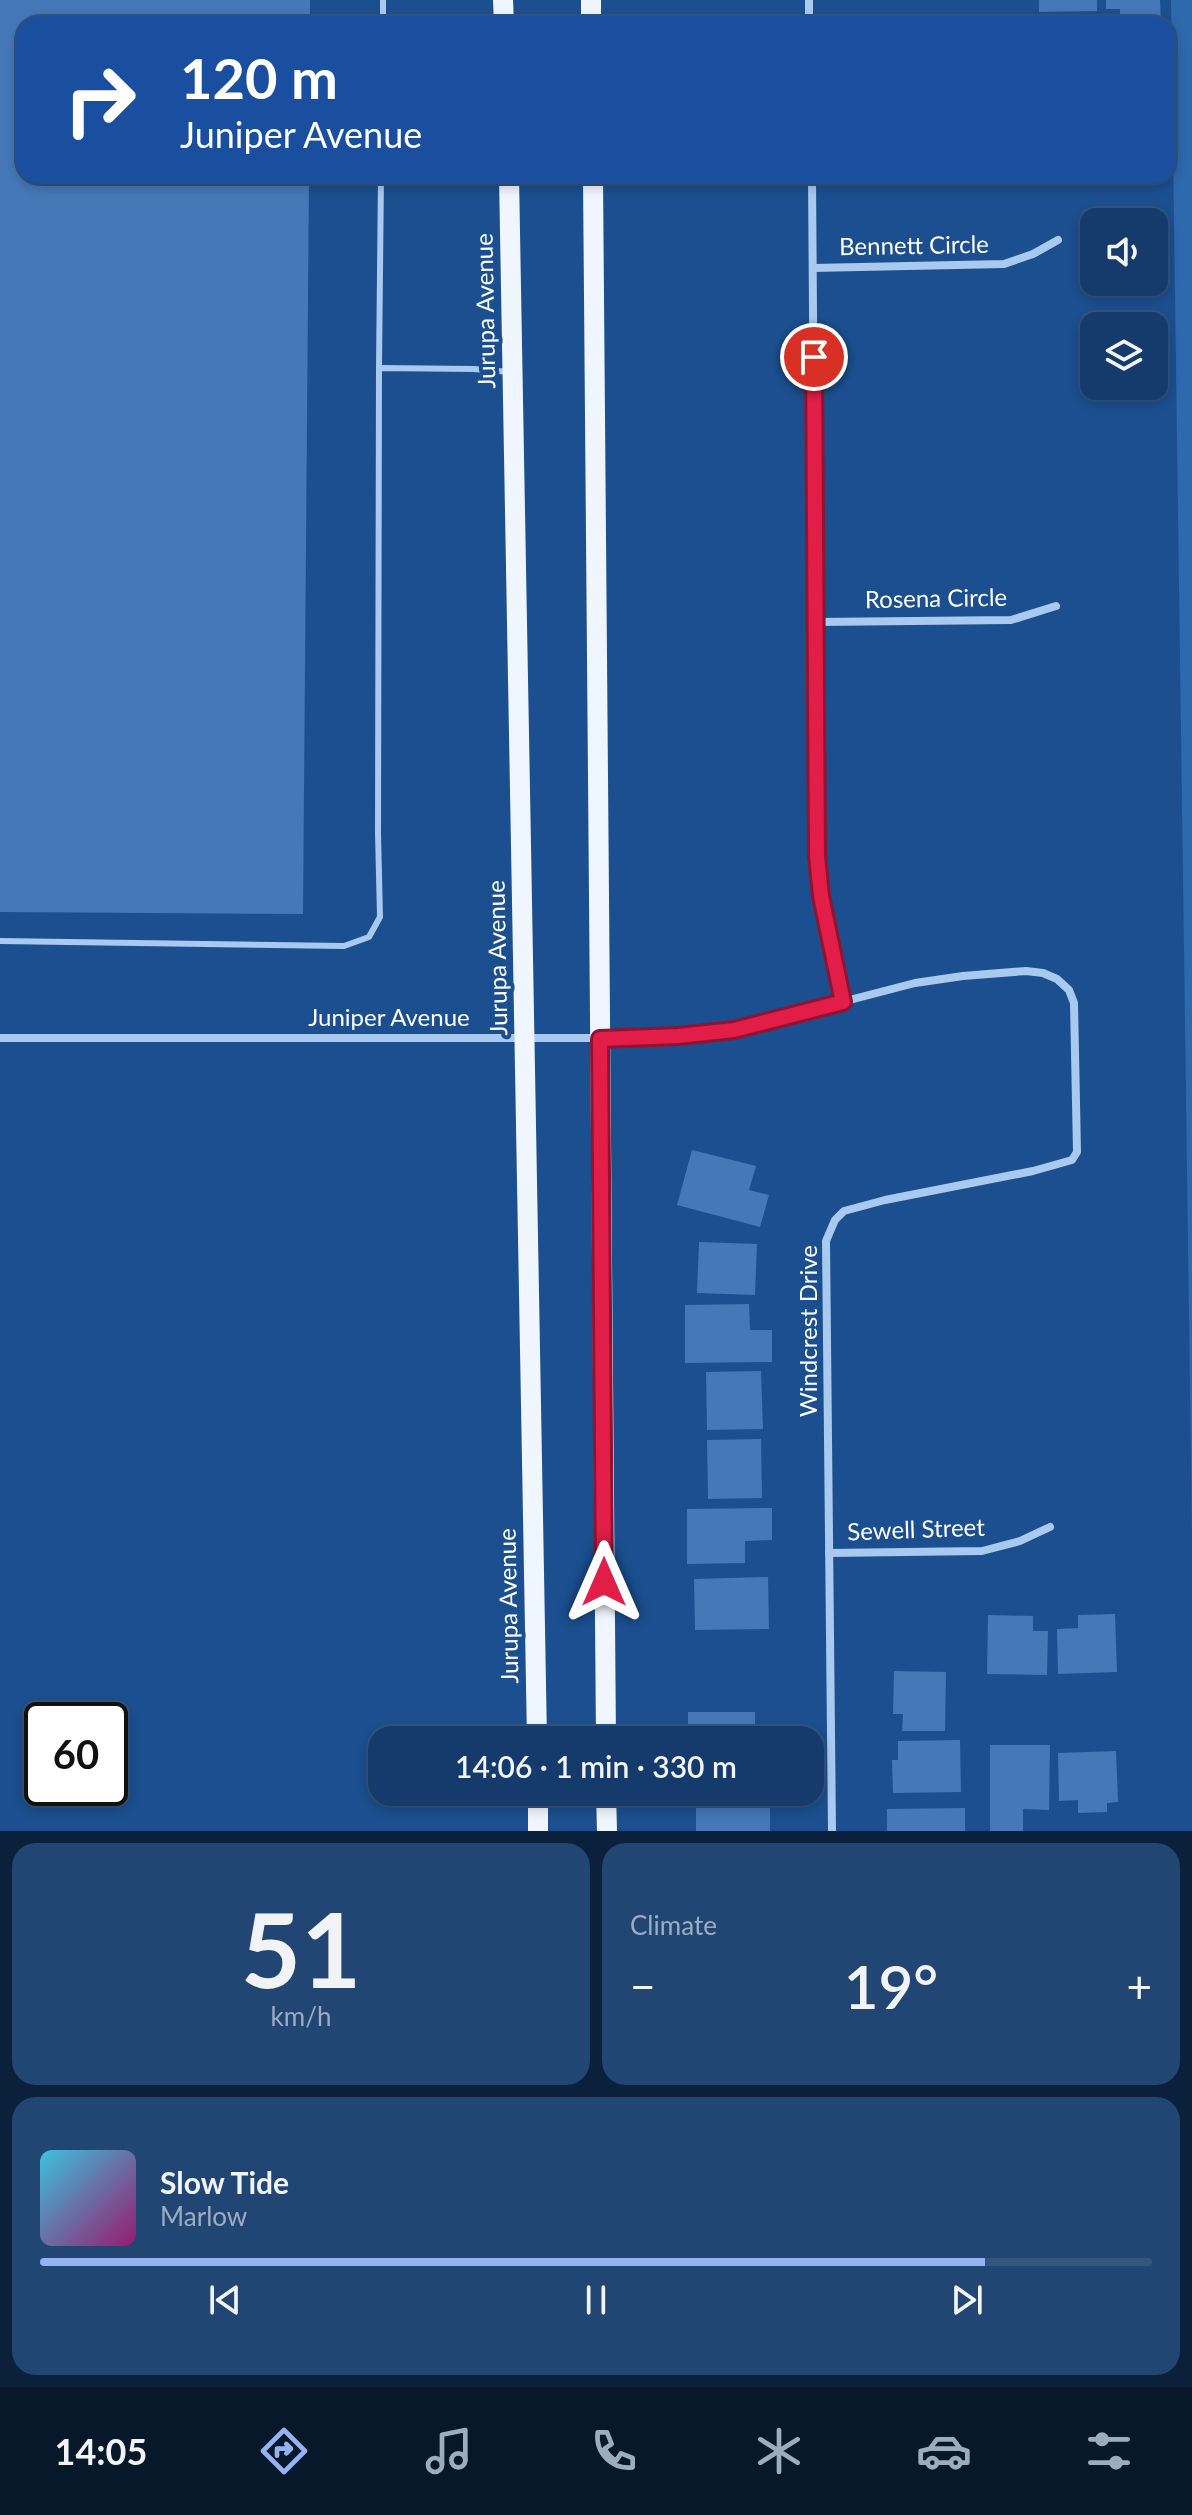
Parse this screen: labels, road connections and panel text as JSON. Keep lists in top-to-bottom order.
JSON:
{
  "streets": {
    "main road": ["Jurupa Avenue"],
    "street": [
      "Bennett Circle",
      "Rosena Circle",
      "Juniper Avenue",
      "Windcrest Drive",
      "Sewell Street"
    ]
  },
  "crossings": [
    ["Jurupa Avenue", "Juniper Avenue"],
    ["Juniper Avenue", "Windcrest Drive"],
    ["Windcrest Drive", "Sewell Street"]
  ],
  "page": {
    "turn": ["120 m", "Juniper Avenue"],
    "limit": "60",
    "trip": "14:06 · 1 min · 330 m",
    "tile": [
      ["51", "km/h"],
      "Climate"
    ],
    "heat": ["−", "19°", "+"],
    "song": ["Slow Tide", "Marlow"],
    "tabs": "14:05"
  }
}
